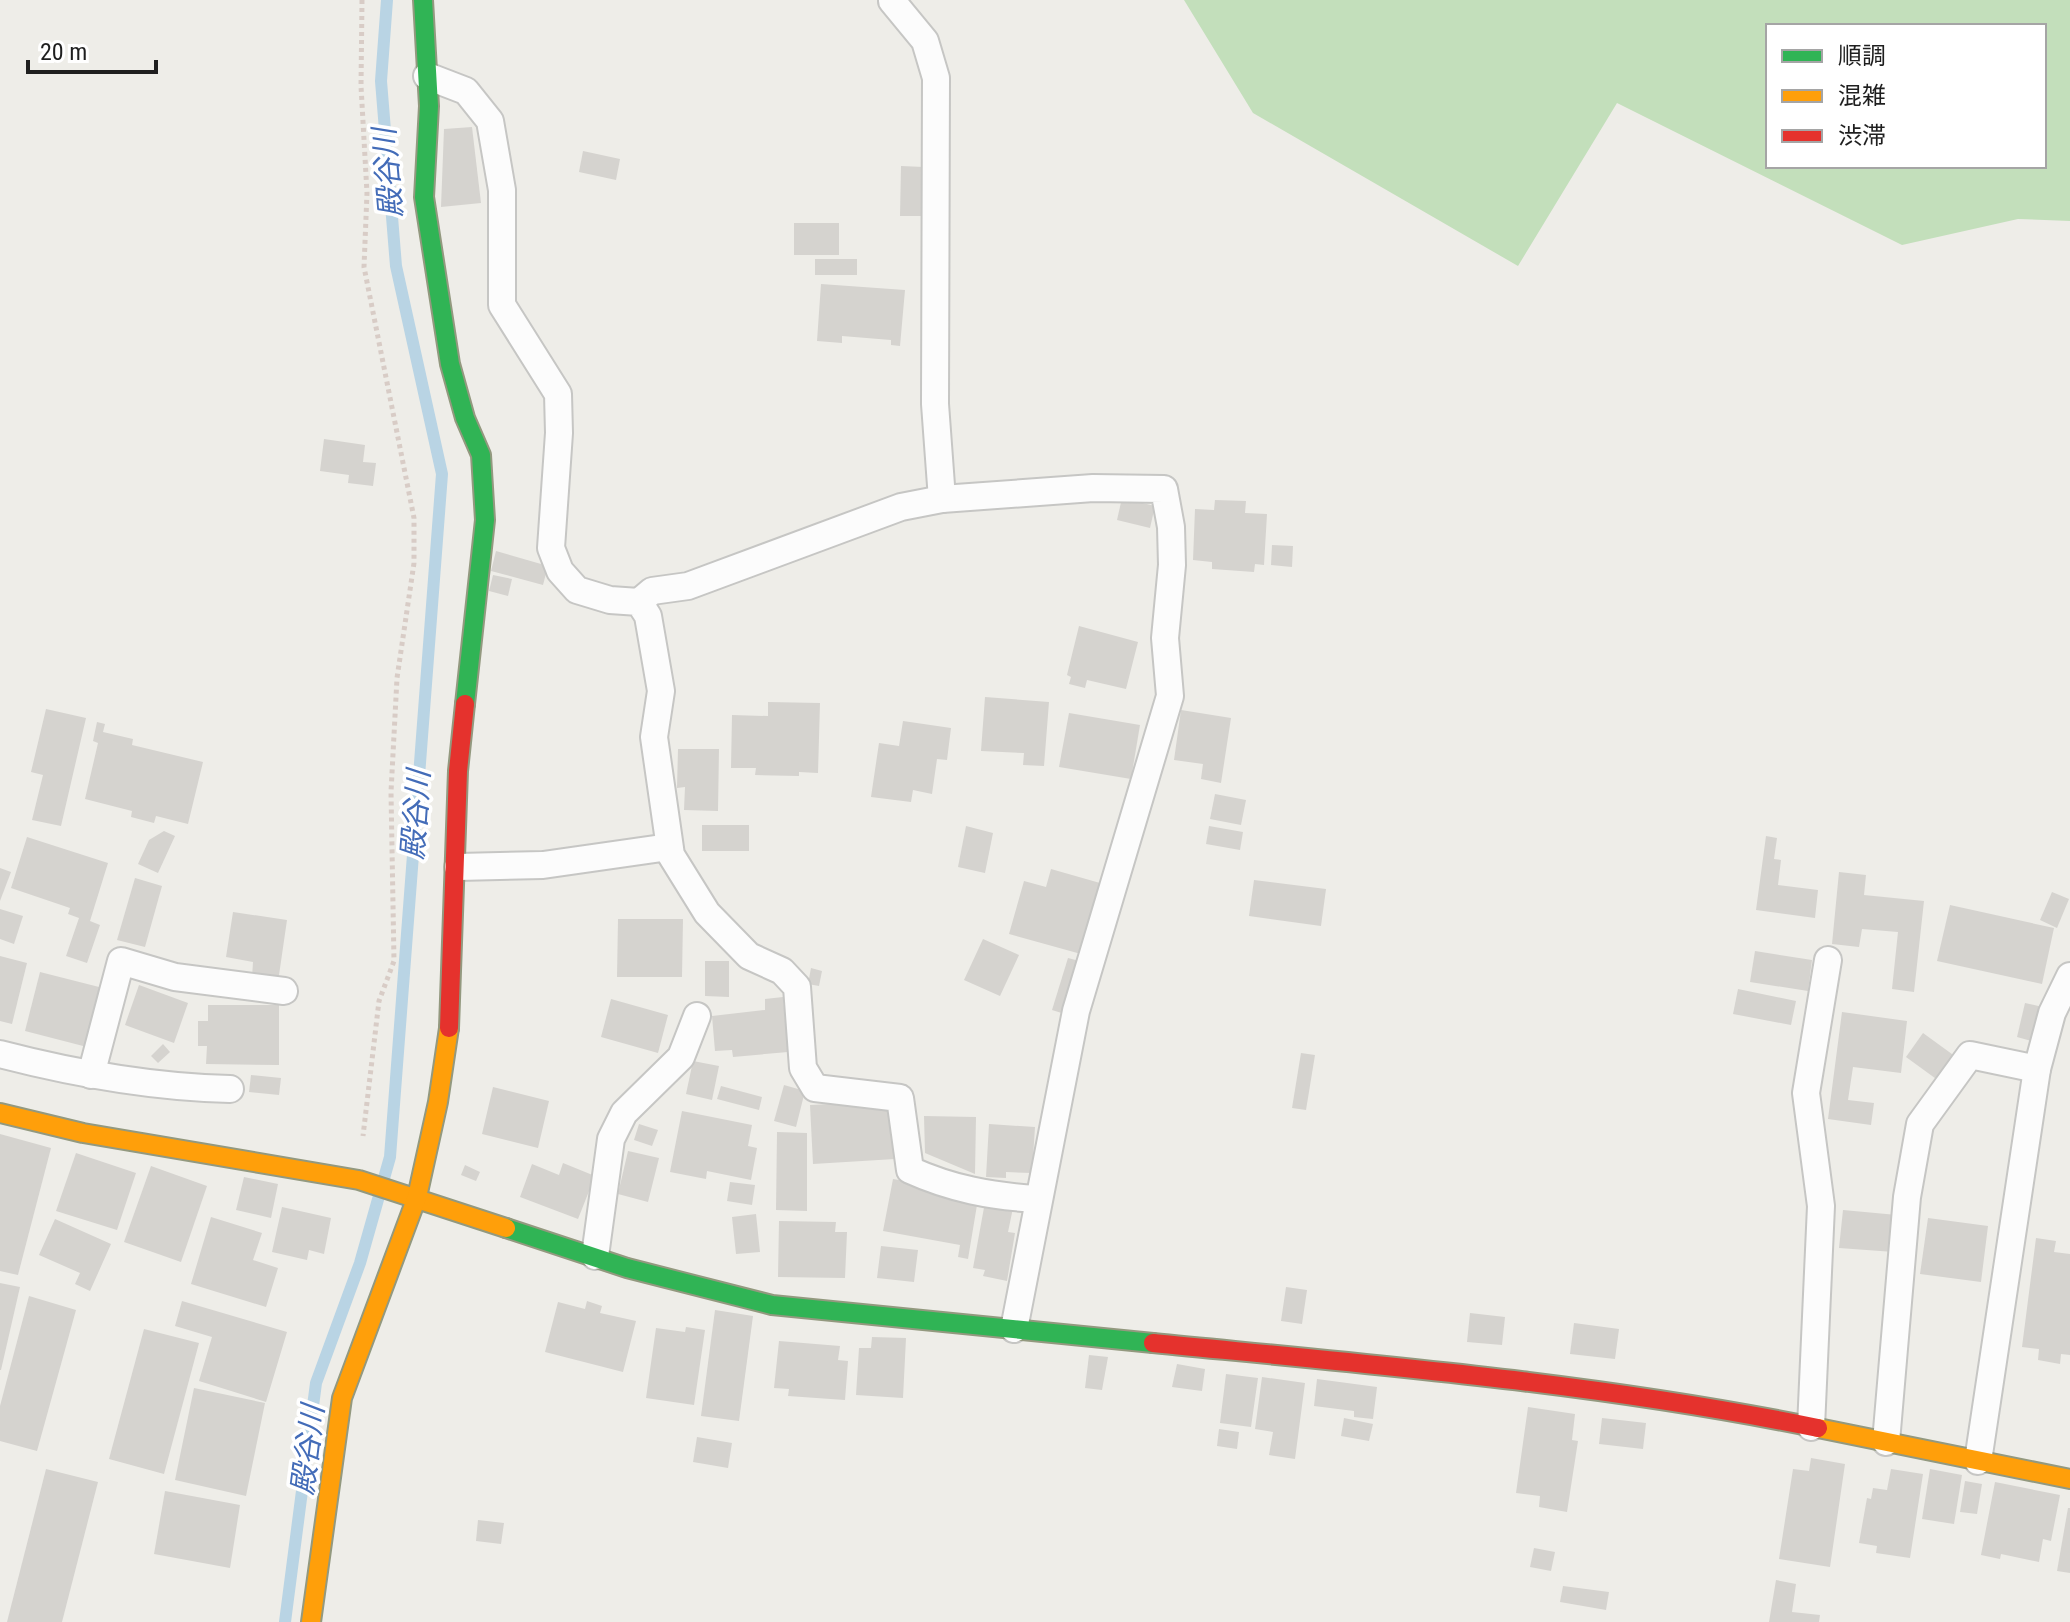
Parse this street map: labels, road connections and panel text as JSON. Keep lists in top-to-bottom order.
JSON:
{
  "water": ["殿谷川"],
  "legend": ["順調", "混雑", "渋滞"],
  "scale_bar": "20 m"
}
